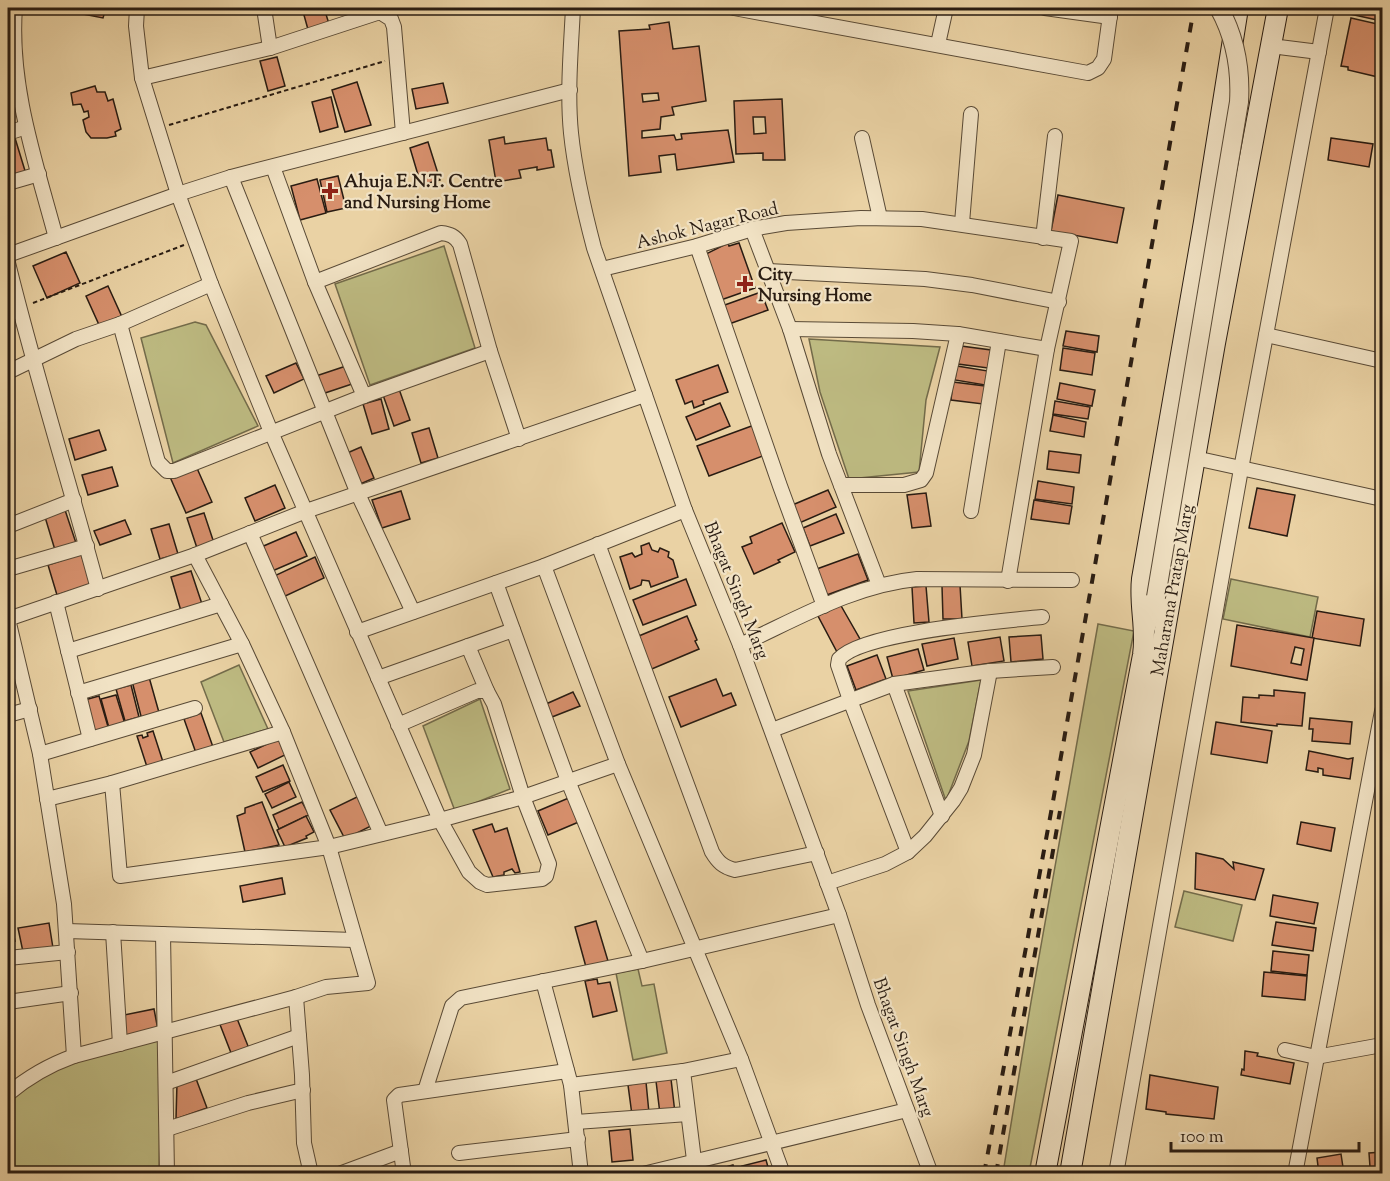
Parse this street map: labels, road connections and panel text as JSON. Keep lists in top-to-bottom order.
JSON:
{
  "streets": {
    "main road": ["Maharana Pratap Marg"],
    "street": ["Ashok Nagar Road", "Bhagat Singh Marg"]
  },
  "crossings": [
    ["Ashok Nagar Road", "Bhagat Singh Marg"]
  ],
  "places": {
    "health": ["Ahuja E.N.T. Centre and Nursing Home", "City Nursing Home"]
  },
  "scale_bar": "100 m"
}
